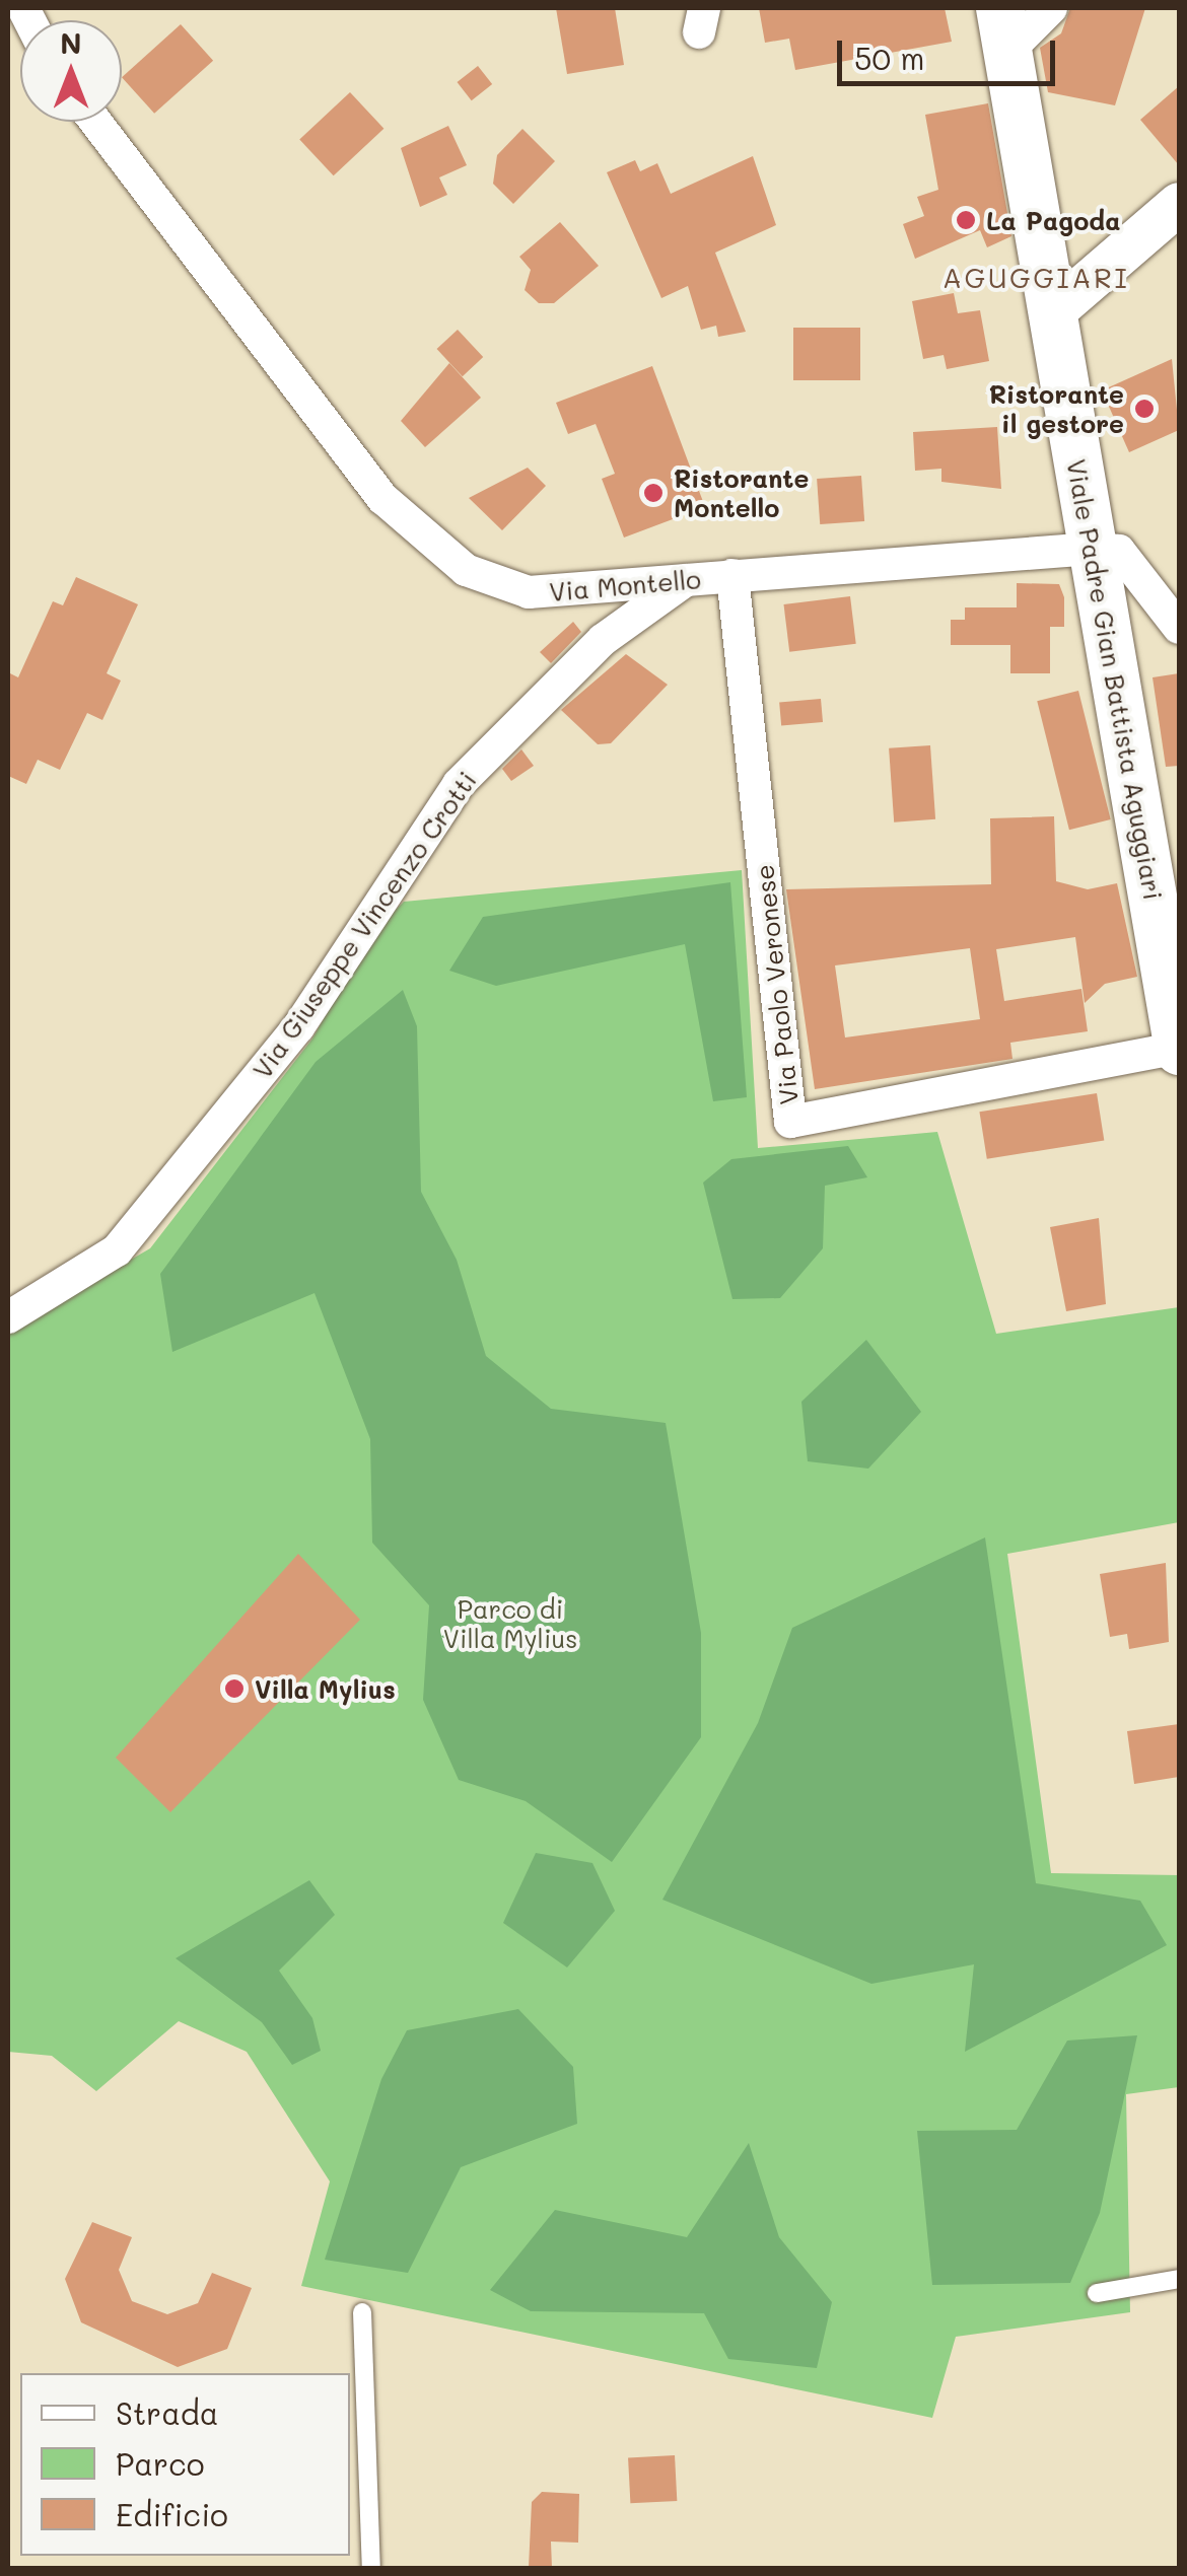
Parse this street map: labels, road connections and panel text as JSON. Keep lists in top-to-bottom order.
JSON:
{
  "streets": {
    "main road": ["Viale Padre Gian Battista Aguggiari"],
    "street": ["Via Montello", "Via Giuseppe Vincenzo Crotti", "Via Paolo Veronese"]
  },
  "crossings": [
    ["Via Montello", "Viale Padre Gian Battista Aguggiari"],
    ["Via Montello", "Via Giuseppe Vincenzo Crotti"],
    ["Via Montello", "Via Paolo Veronese"],
    ["Viale Padre Gian Battista Aguggiari", "Via Paolo Veronese"]
  ],
  "districts": ["AGUGGIARI"],
  "parks": ["Parco di Villa Mylius"],
  "places": [
    "La Pagoda",
    "Ristorante il gestore",
    "Ristorante Montello",
    "Villa Mylius"
  ],
  "legend": ["Strada", "Parco", "Edificio"],
  "scale_bar": "50 m",
  "north": "top"
}
